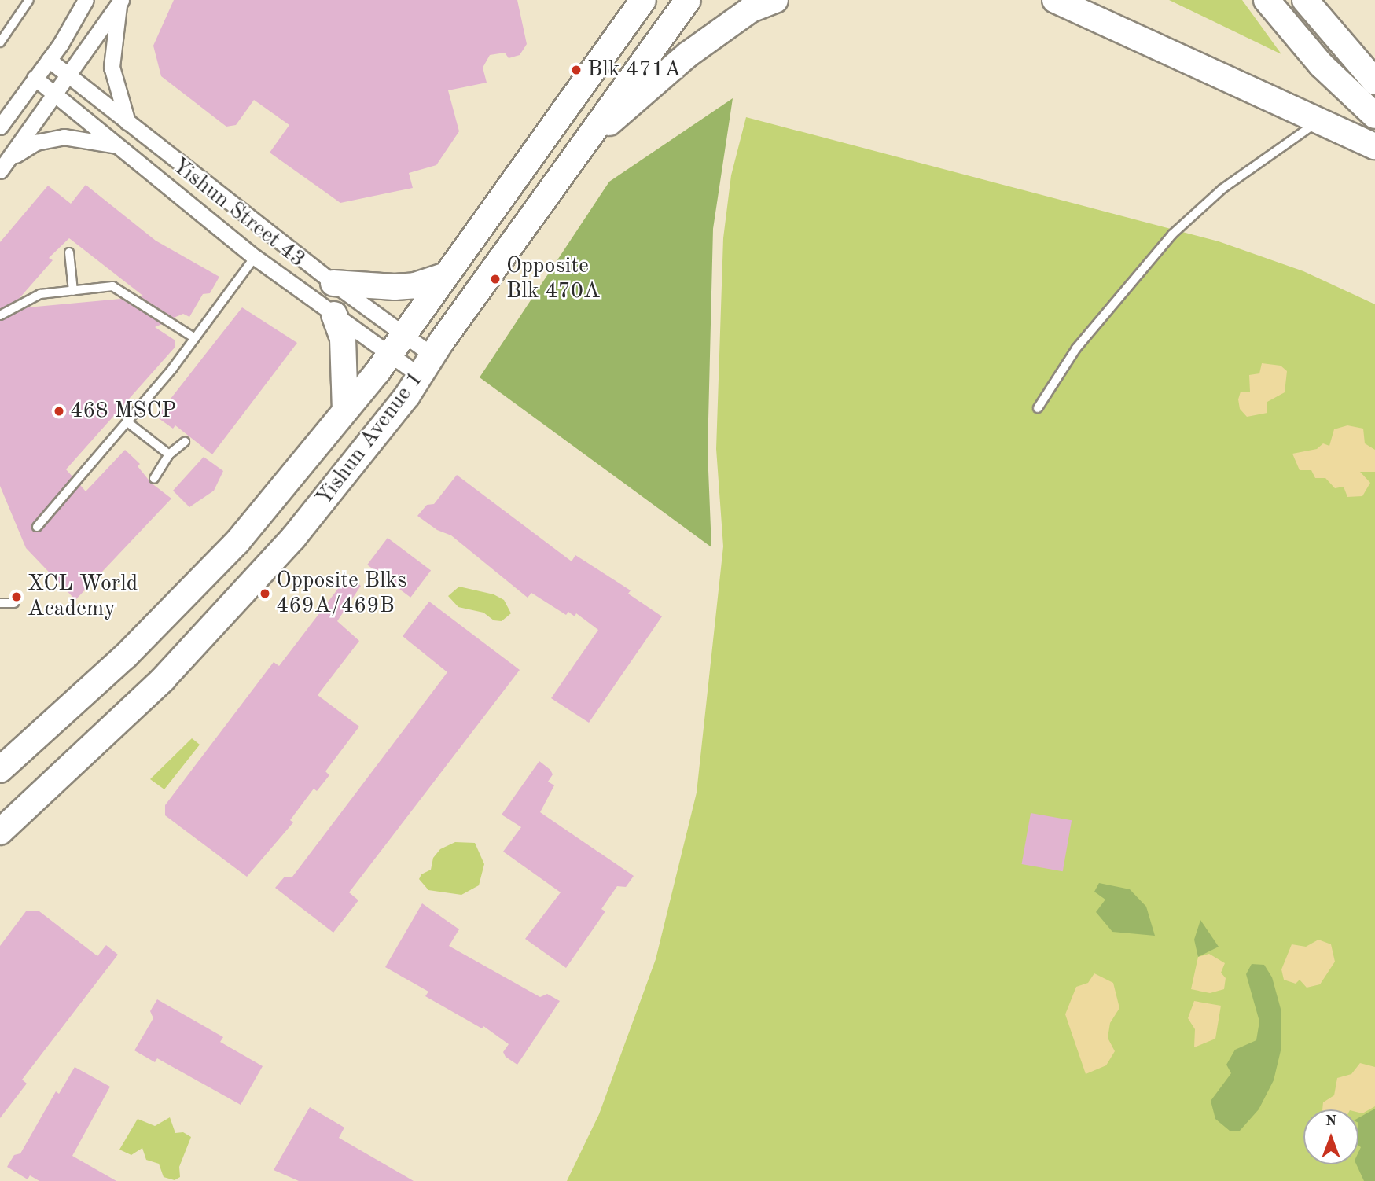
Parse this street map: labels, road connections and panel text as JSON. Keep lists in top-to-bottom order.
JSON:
{
  "streets": {
    "main road": ["Yishun Avenue 1"],
    "street": ["Yishun Street 43"]
  },
  "crossings": [
    ["Yishun Street 43", "Yishun Avenue 1"]
  ],
  "places": [
    "Blk 471A",
    "Opposite Blk 470A",
    "468 MSCP",
    "Opposite Blks 469A/469B",
    "XCL World Academy"
  ],
  "north": "top"
}
